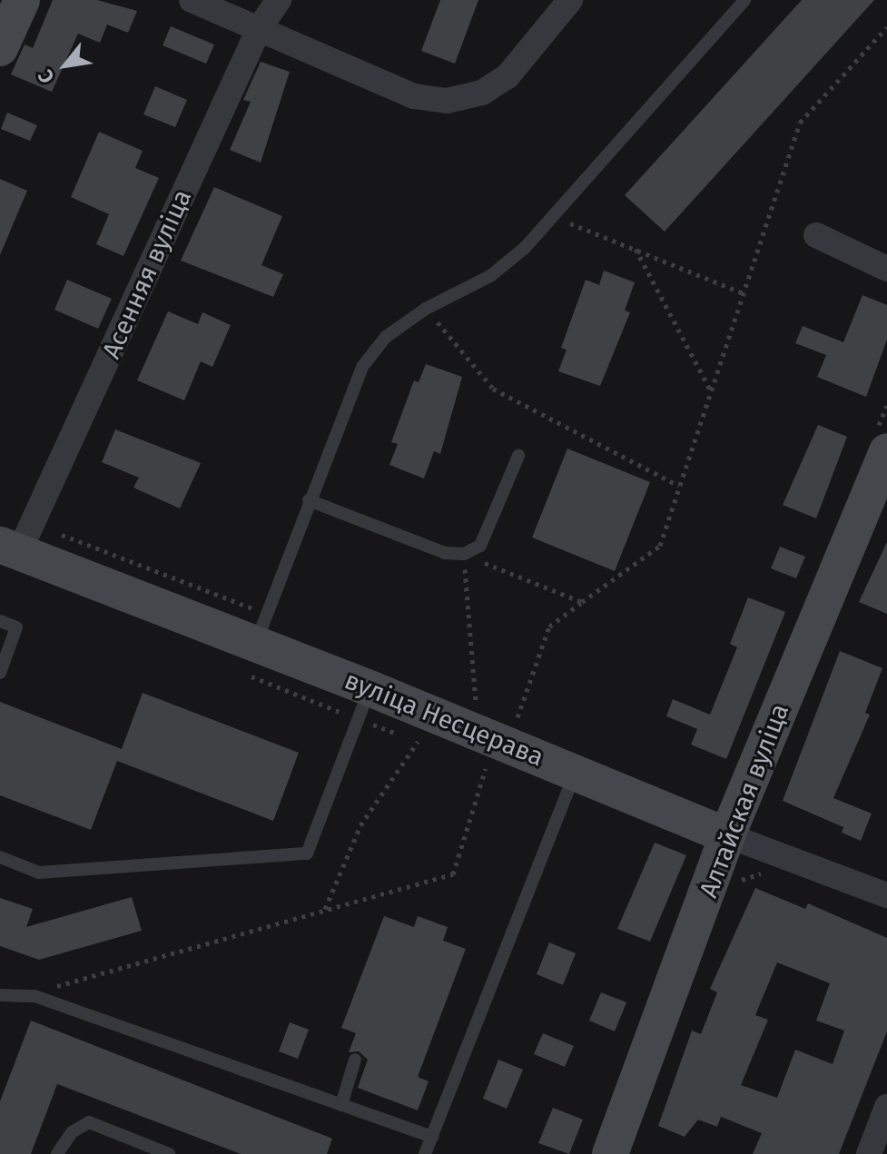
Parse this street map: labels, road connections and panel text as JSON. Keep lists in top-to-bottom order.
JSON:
{
  "streets": {
    "main road": ["вуліца Несцерава", "Алтайская вуліца"],
    "street": ["Асенняя вуліца"]
  },
  "crossings": [
    ["Асенняя вуліца", "вуліца Несцерава"],
    ["вуліца Несцерава", "Алтайская вуліца"]
  ],
  "north": "bottom left"
}
